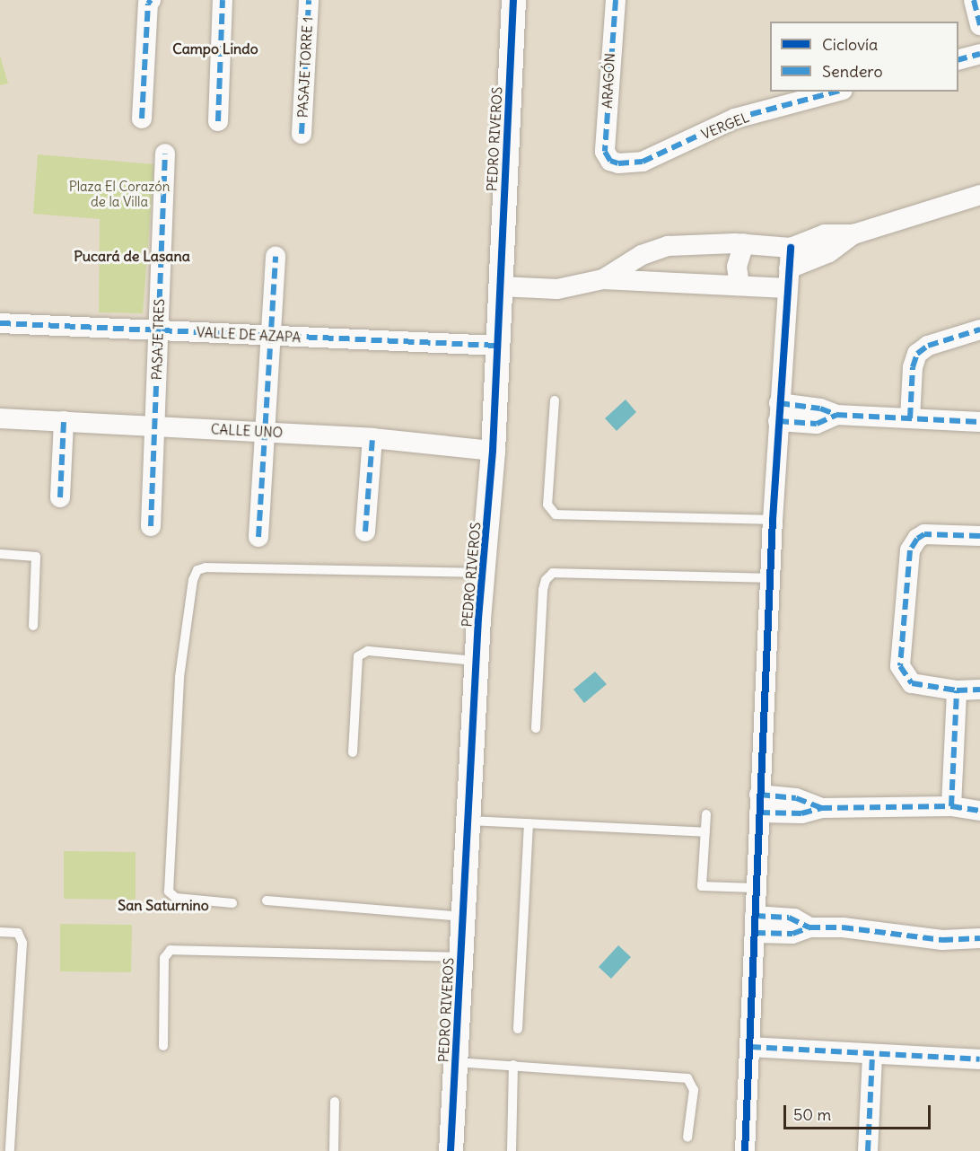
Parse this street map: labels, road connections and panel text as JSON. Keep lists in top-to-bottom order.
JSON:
{
  "streets": {
    "street": [
      "PASAJE TORRE 1",
      "ARAGÓN",
      "VERGEL",
      "PEDRO RIVEROS",
      "VALLE DE AZAPA",
      "PASAJE TRES",
      "CALLE UNO"
    ]
  },
  "crossings": [
    ["ARAGÓN", "VERGEL"],
    ["PEDRO RIVEROS", "VALLE DE AZAPA"],
    ["PEDRO RIVEROS", "CALLE UNO"],
    ["VALLE DE AZAPA", "PASAJE TRES"],
    ["PASAJE TRES", "CALLE UNO"]
  ],
  "districts": ["Campo Lindo", "Pucará de Lasana", "San Saturnino"],
  "parks": ["Plaza El Corazón de la Villa"],
  "legend": ["Ciclovía", "Sendero"],
  "scale_bar": "50 m"
}
